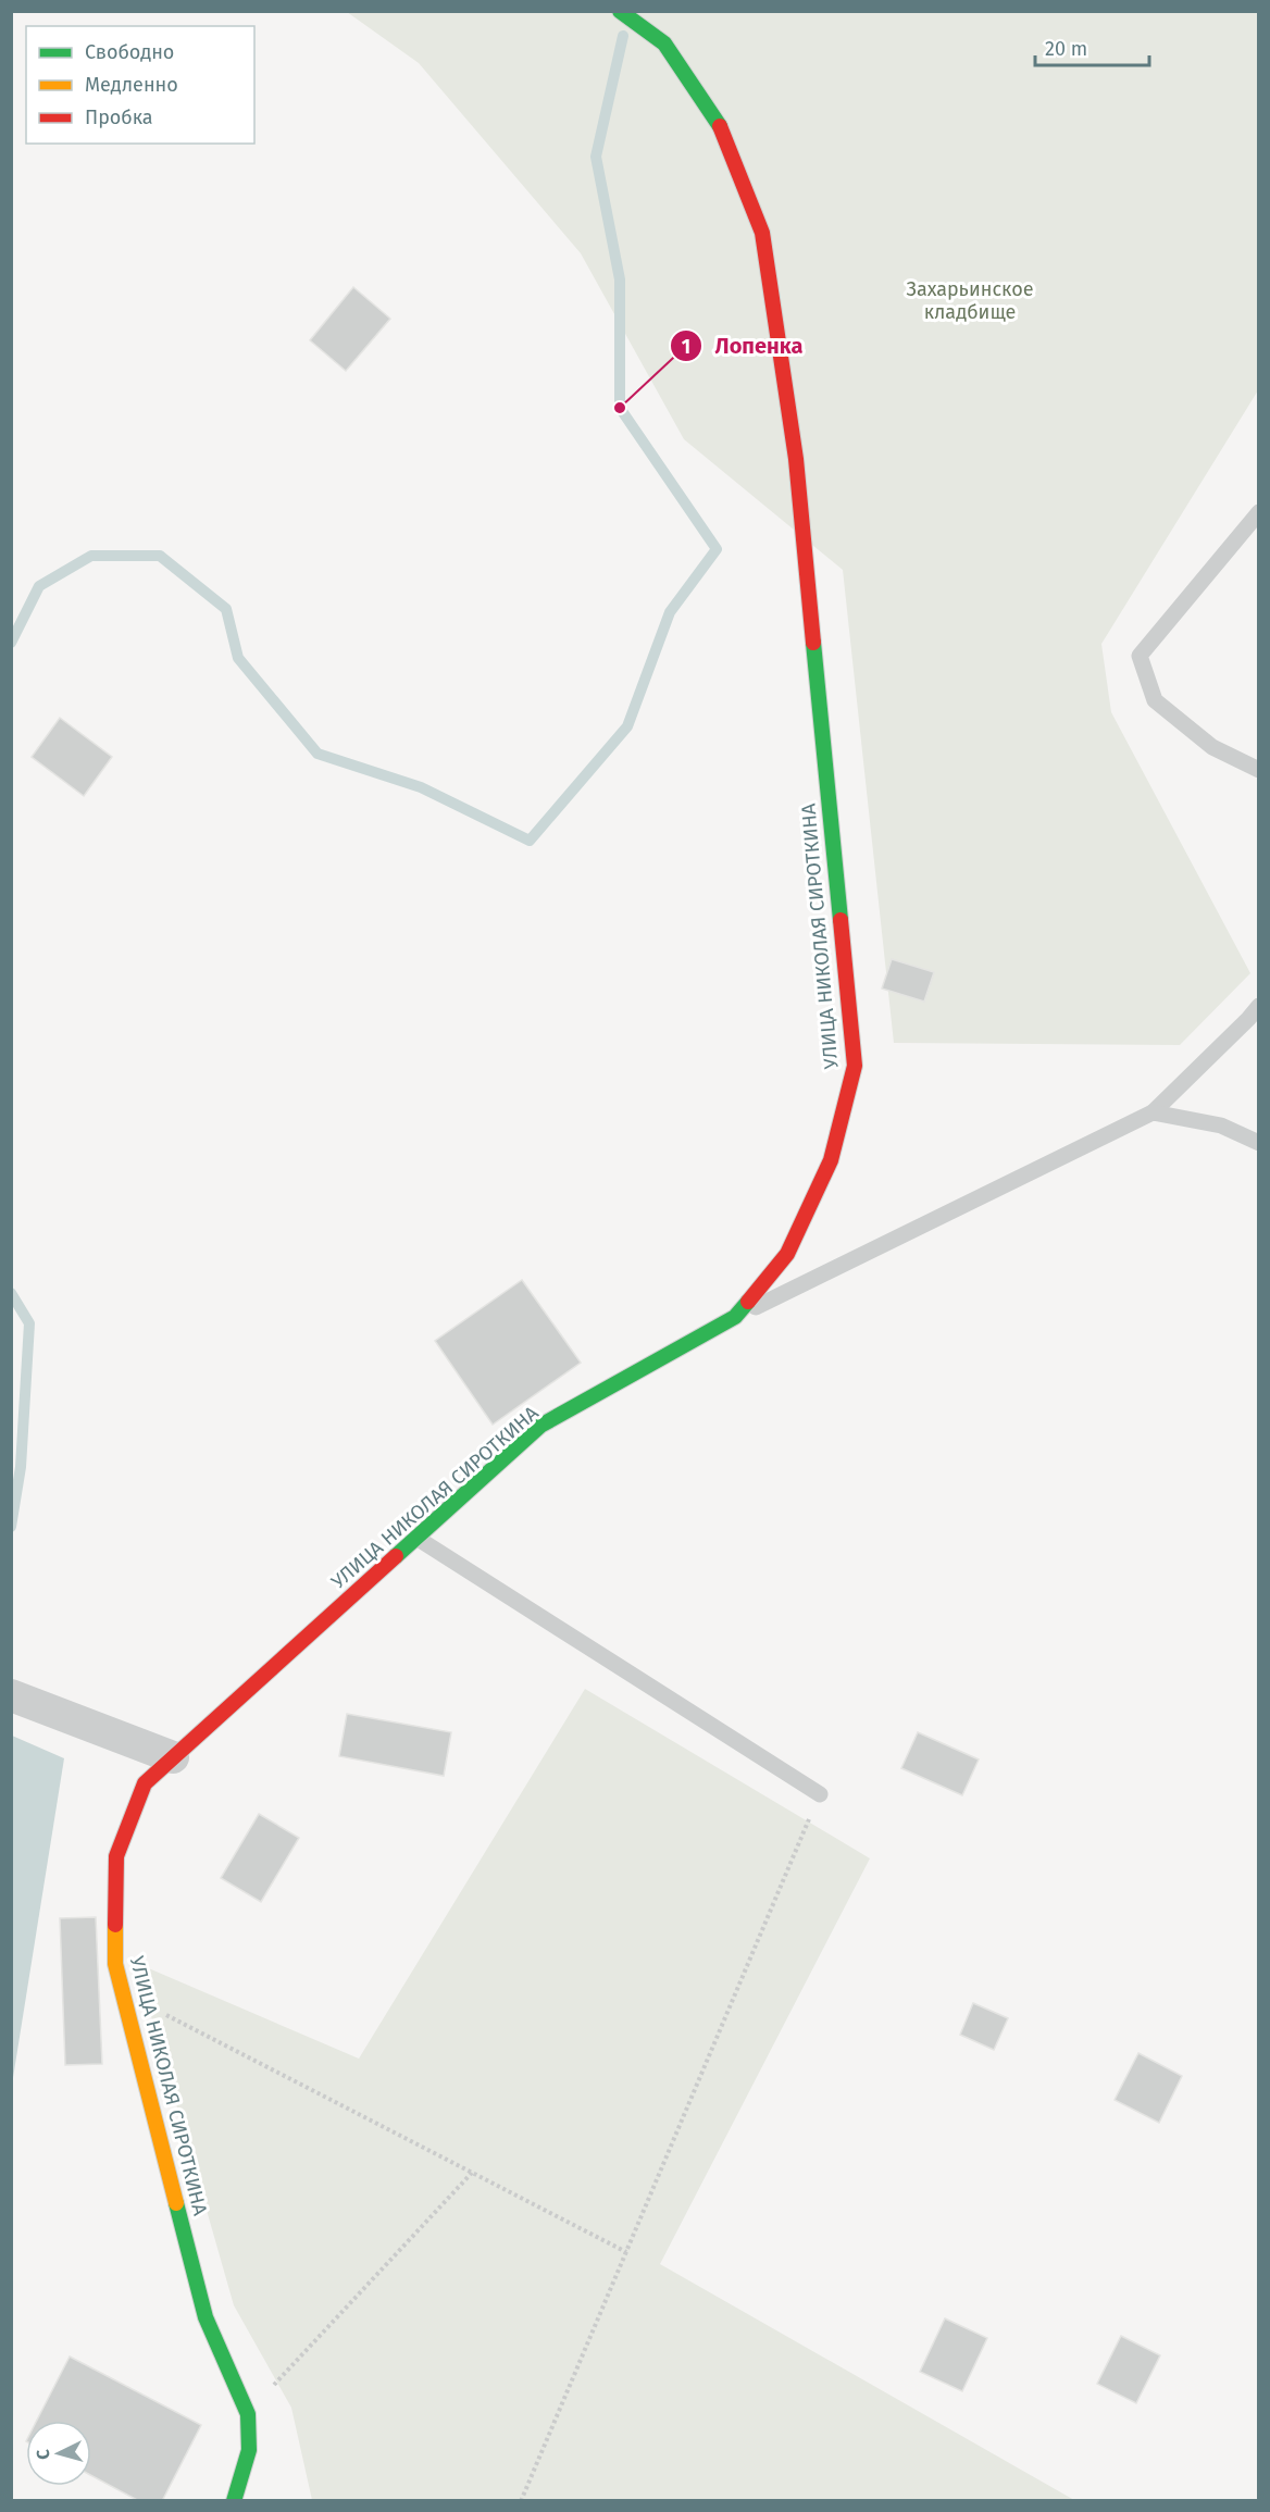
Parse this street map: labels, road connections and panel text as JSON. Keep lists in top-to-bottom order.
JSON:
{
  "streets": {
    "street": ["УЛИЦА НИКОЛАЯ СИРОТКИНА"]
  },
  "parks": ["Захарьинское кладбище"],
  "places": ["Лопенка"],
  "legend": ["Свободно", "Медленно", "Пробка"],
  "scale_bar": "20 m",
  "north": "left"
}
